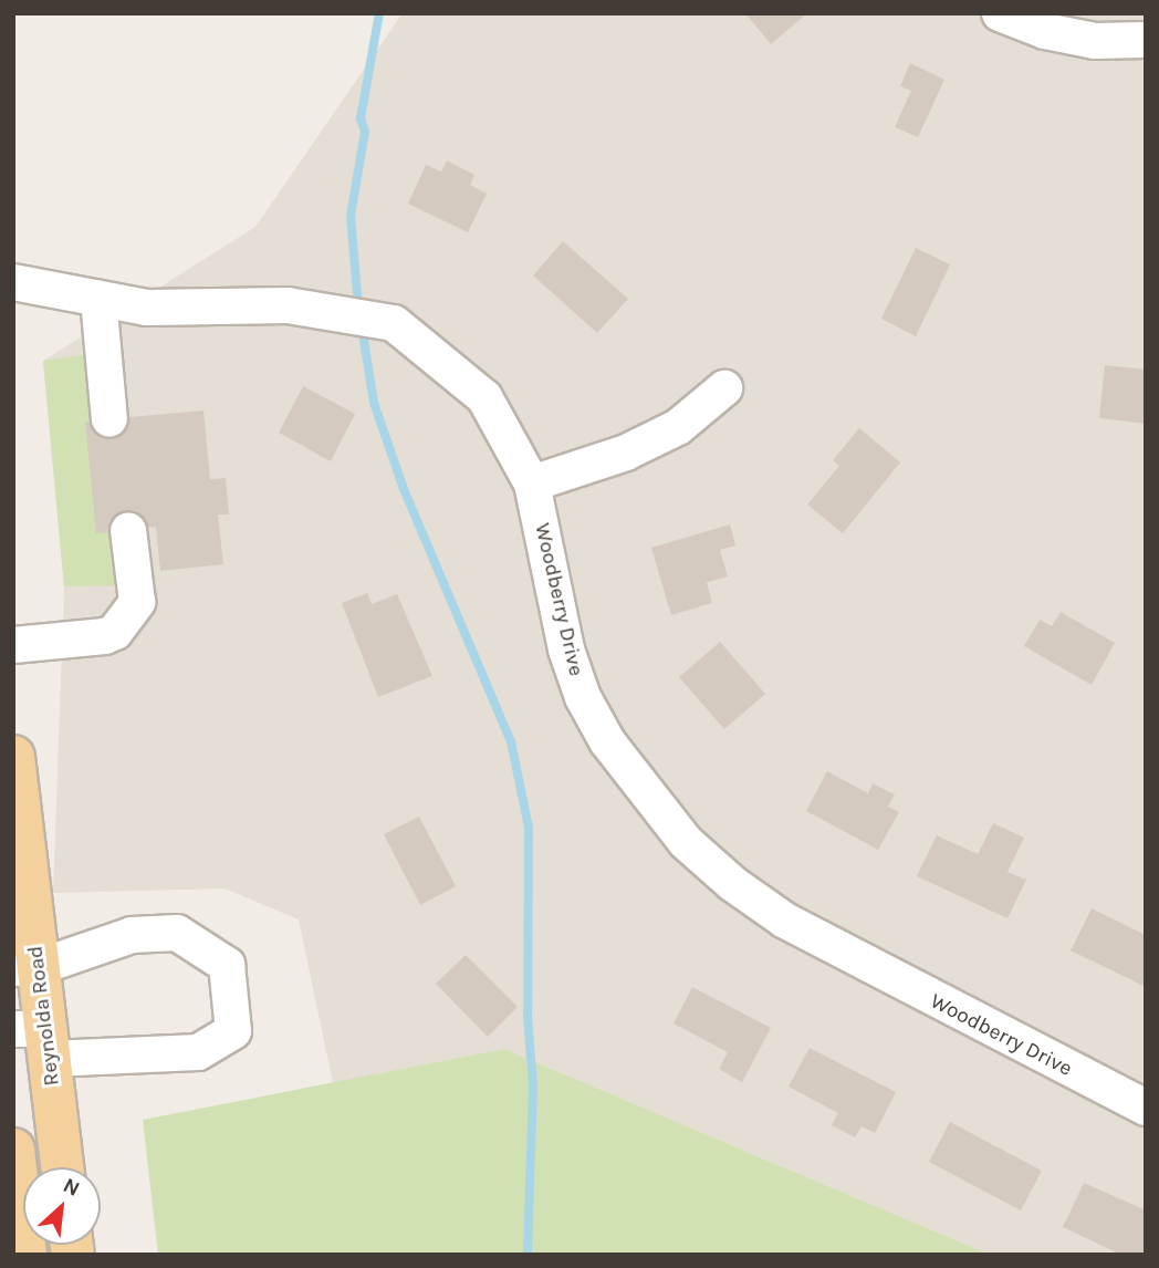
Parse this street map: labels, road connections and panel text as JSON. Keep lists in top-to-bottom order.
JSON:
{
  "streets": {
    "main road": ["Reynolda Road"],
    "street": ["Woodberry Drive"]
  },
  "north": "top right"
}
